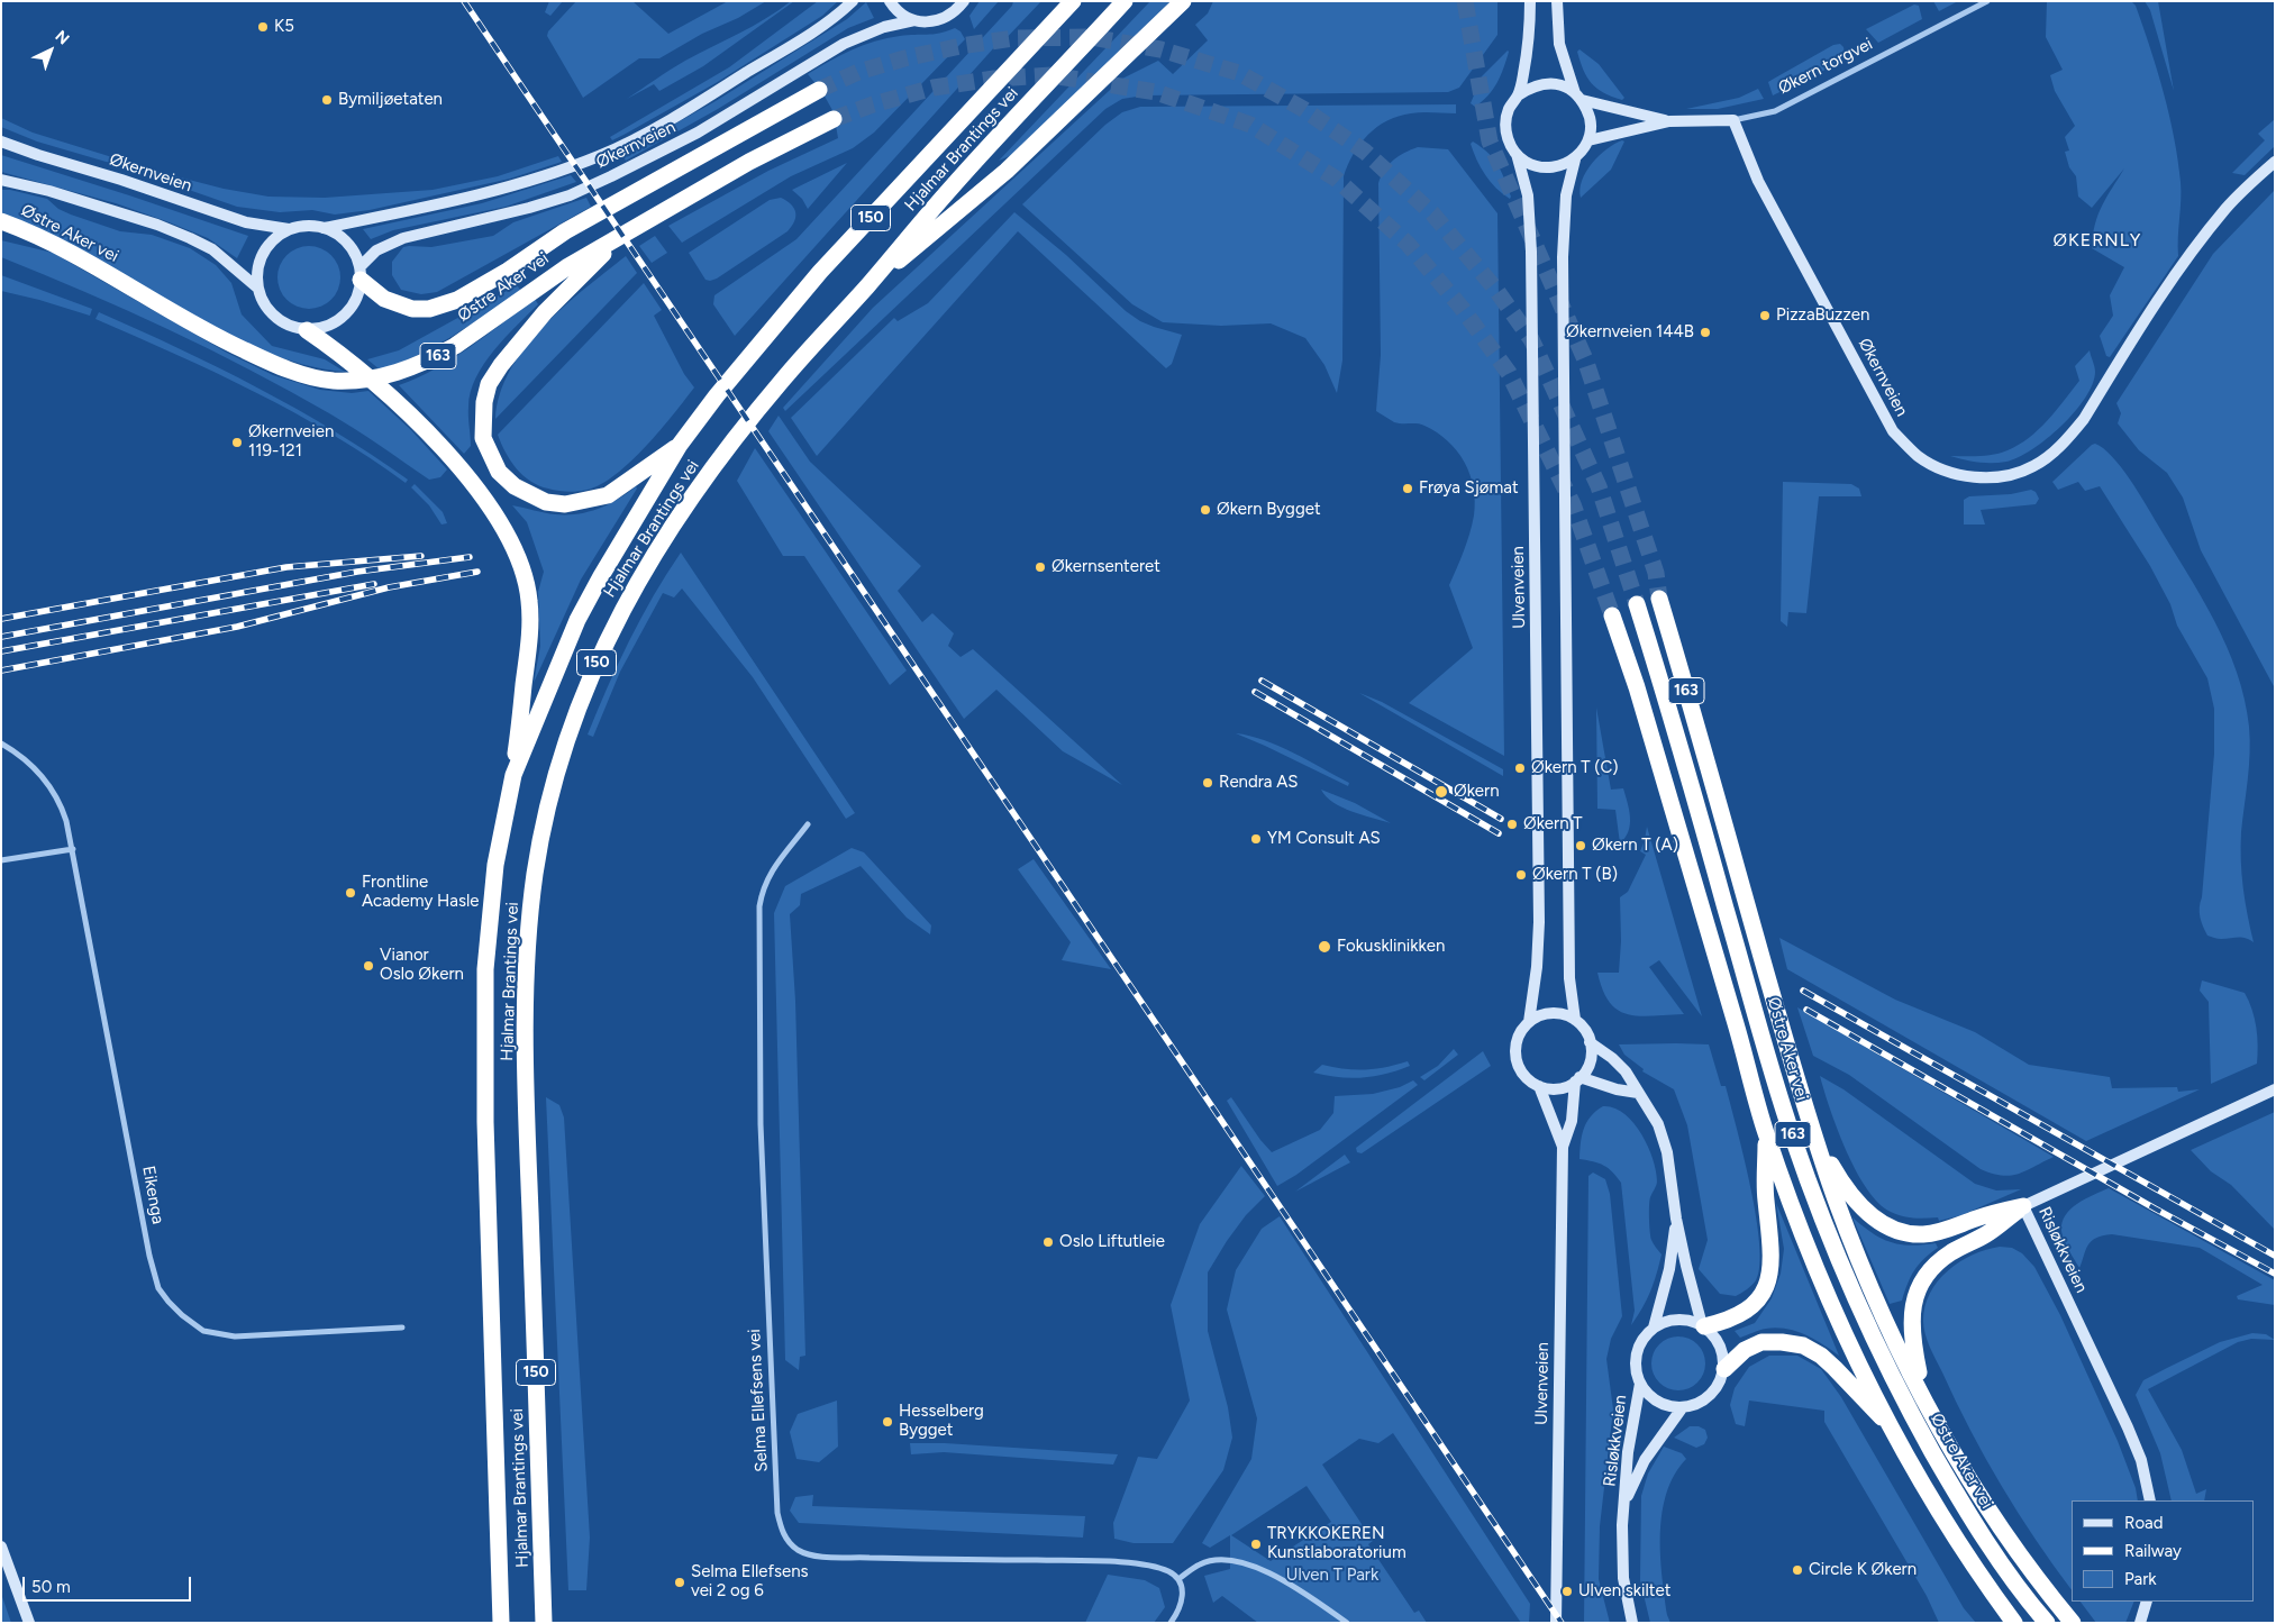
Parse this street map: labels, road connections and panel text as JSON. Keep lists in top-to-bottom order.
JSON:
{
  "streets": {
    "highway": [
      "Hjalmar Brantings vei",
      "150",
      "Østre Aker vei",
      "163"
    ],
    "main road": [
      "Økern torgvei",
      "Økernveien",
      "Ulvenveien",
      "Risløkkveien"
    ],
    "street": ["Eikenga", "Selma Ellefsens vei"]
  },
  "crossings": [
    ["Økern torgvei", "Økernveien"],
    ["Økern torgvei", "Ulvenveien"],
    ["Økernveien", "Østre Aker vei"],
    ["Ulvenveien", "Risløkkveien"]
  ],
  "districts": ["ØKERNLY"],
  "parks": ["Ulven T Park"],
  "places": [
    "K5",
    "Bymiljøetaten",
    "PizzaBuzzen",
    "Økernveien 144B",
    "Økernveien 119-121",
    "Frøya Sjømat",
    "Økern Bygget",
    "Økernsenteret",
    "Økern T (C)",
    "Rendra AS",
    "Økern",
    "Økern T",
    "YM Consult AS",
    "Økern T (A)",
    "Økern T (B)",
    "Frontline Academy Hasle",
    "Fokusklinikken",
    "Vianor Oslo Økern",
    "Oslo Liftutleie",
    "Hesselberg Bygget",
    "TRYKKOKEREN Kunstlaboratorium",
    "Circle K Økern",
    "Selma Ellefsens vei 2 og 6",
    "Ulven skiltet"
  ],
  "legend": ["Road", "Railway", "Park"],
  "scale_bar": "50 m",
  "north": "top right"
}
